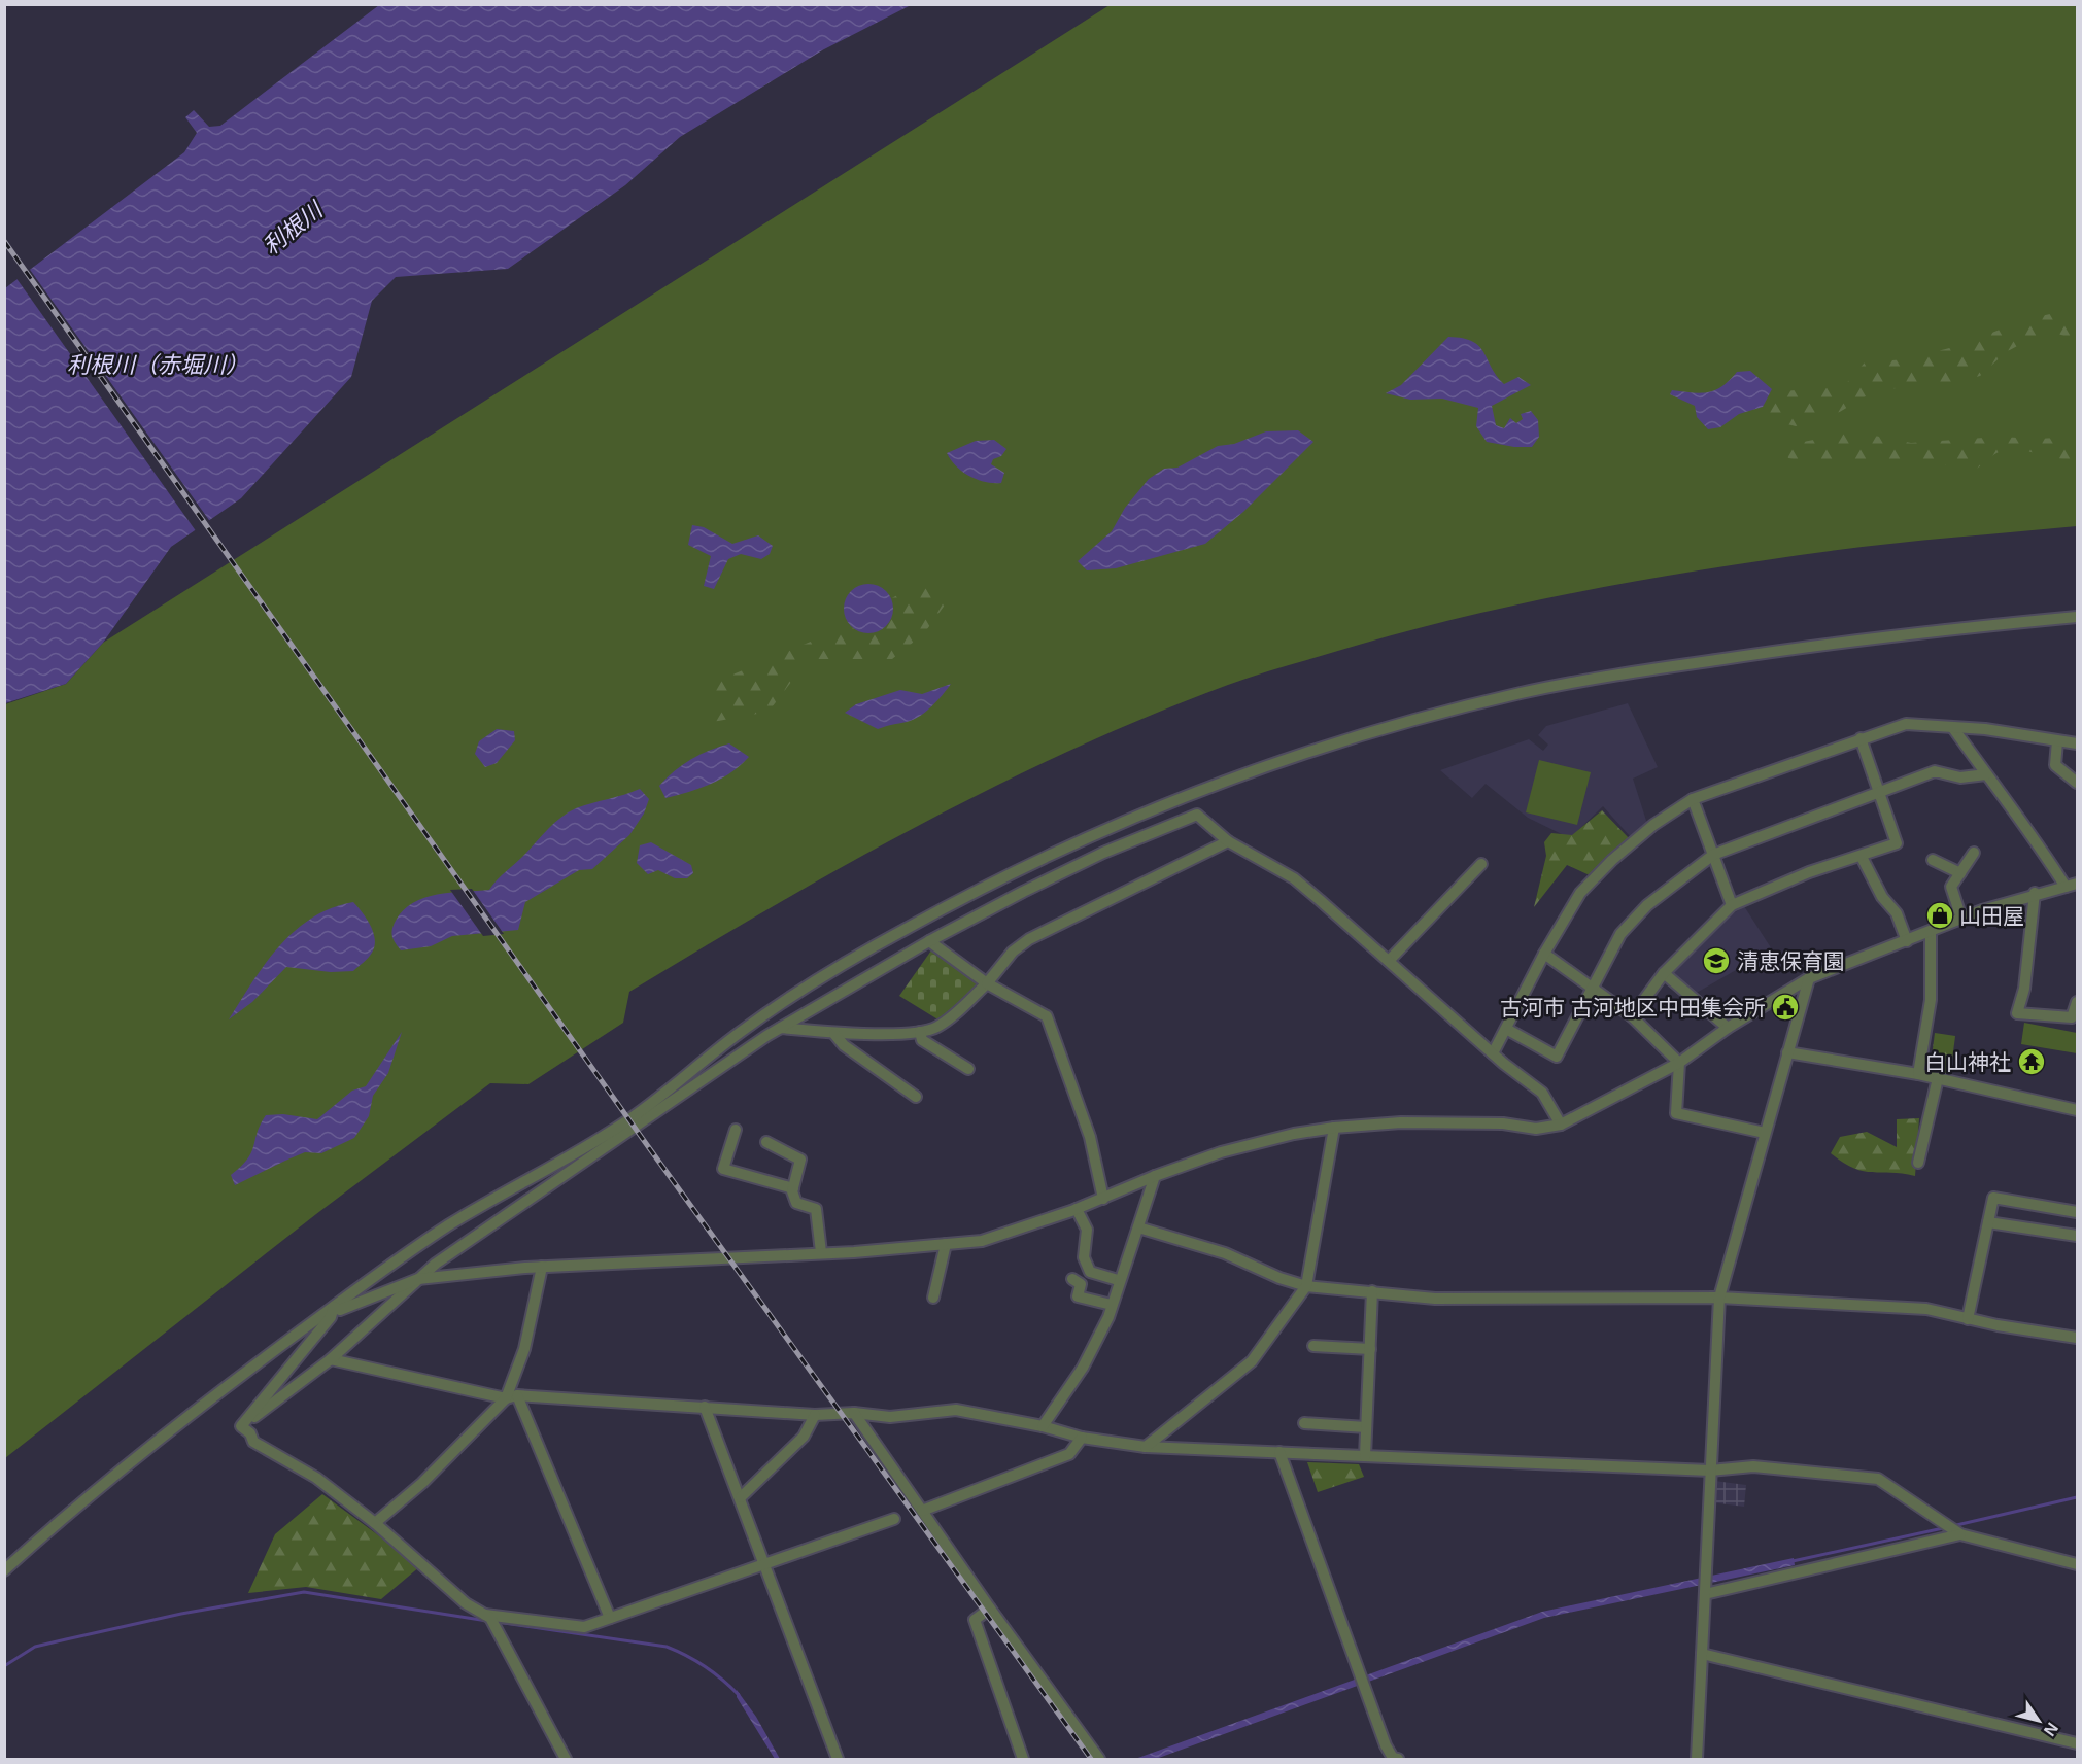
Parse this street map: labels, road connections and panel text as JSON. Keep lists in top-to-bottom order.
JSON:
{
  "water": ["利根川", "利根川（赤堀川）"],
  "places": {
    "shop": ["山田屋"],
    "school or university": ["清恵保育園"],
    "public building": ["古河市 古河地区中田集会所"],
    "temple": ["白山神社"]
  },
  "north": "bottom right"
}
